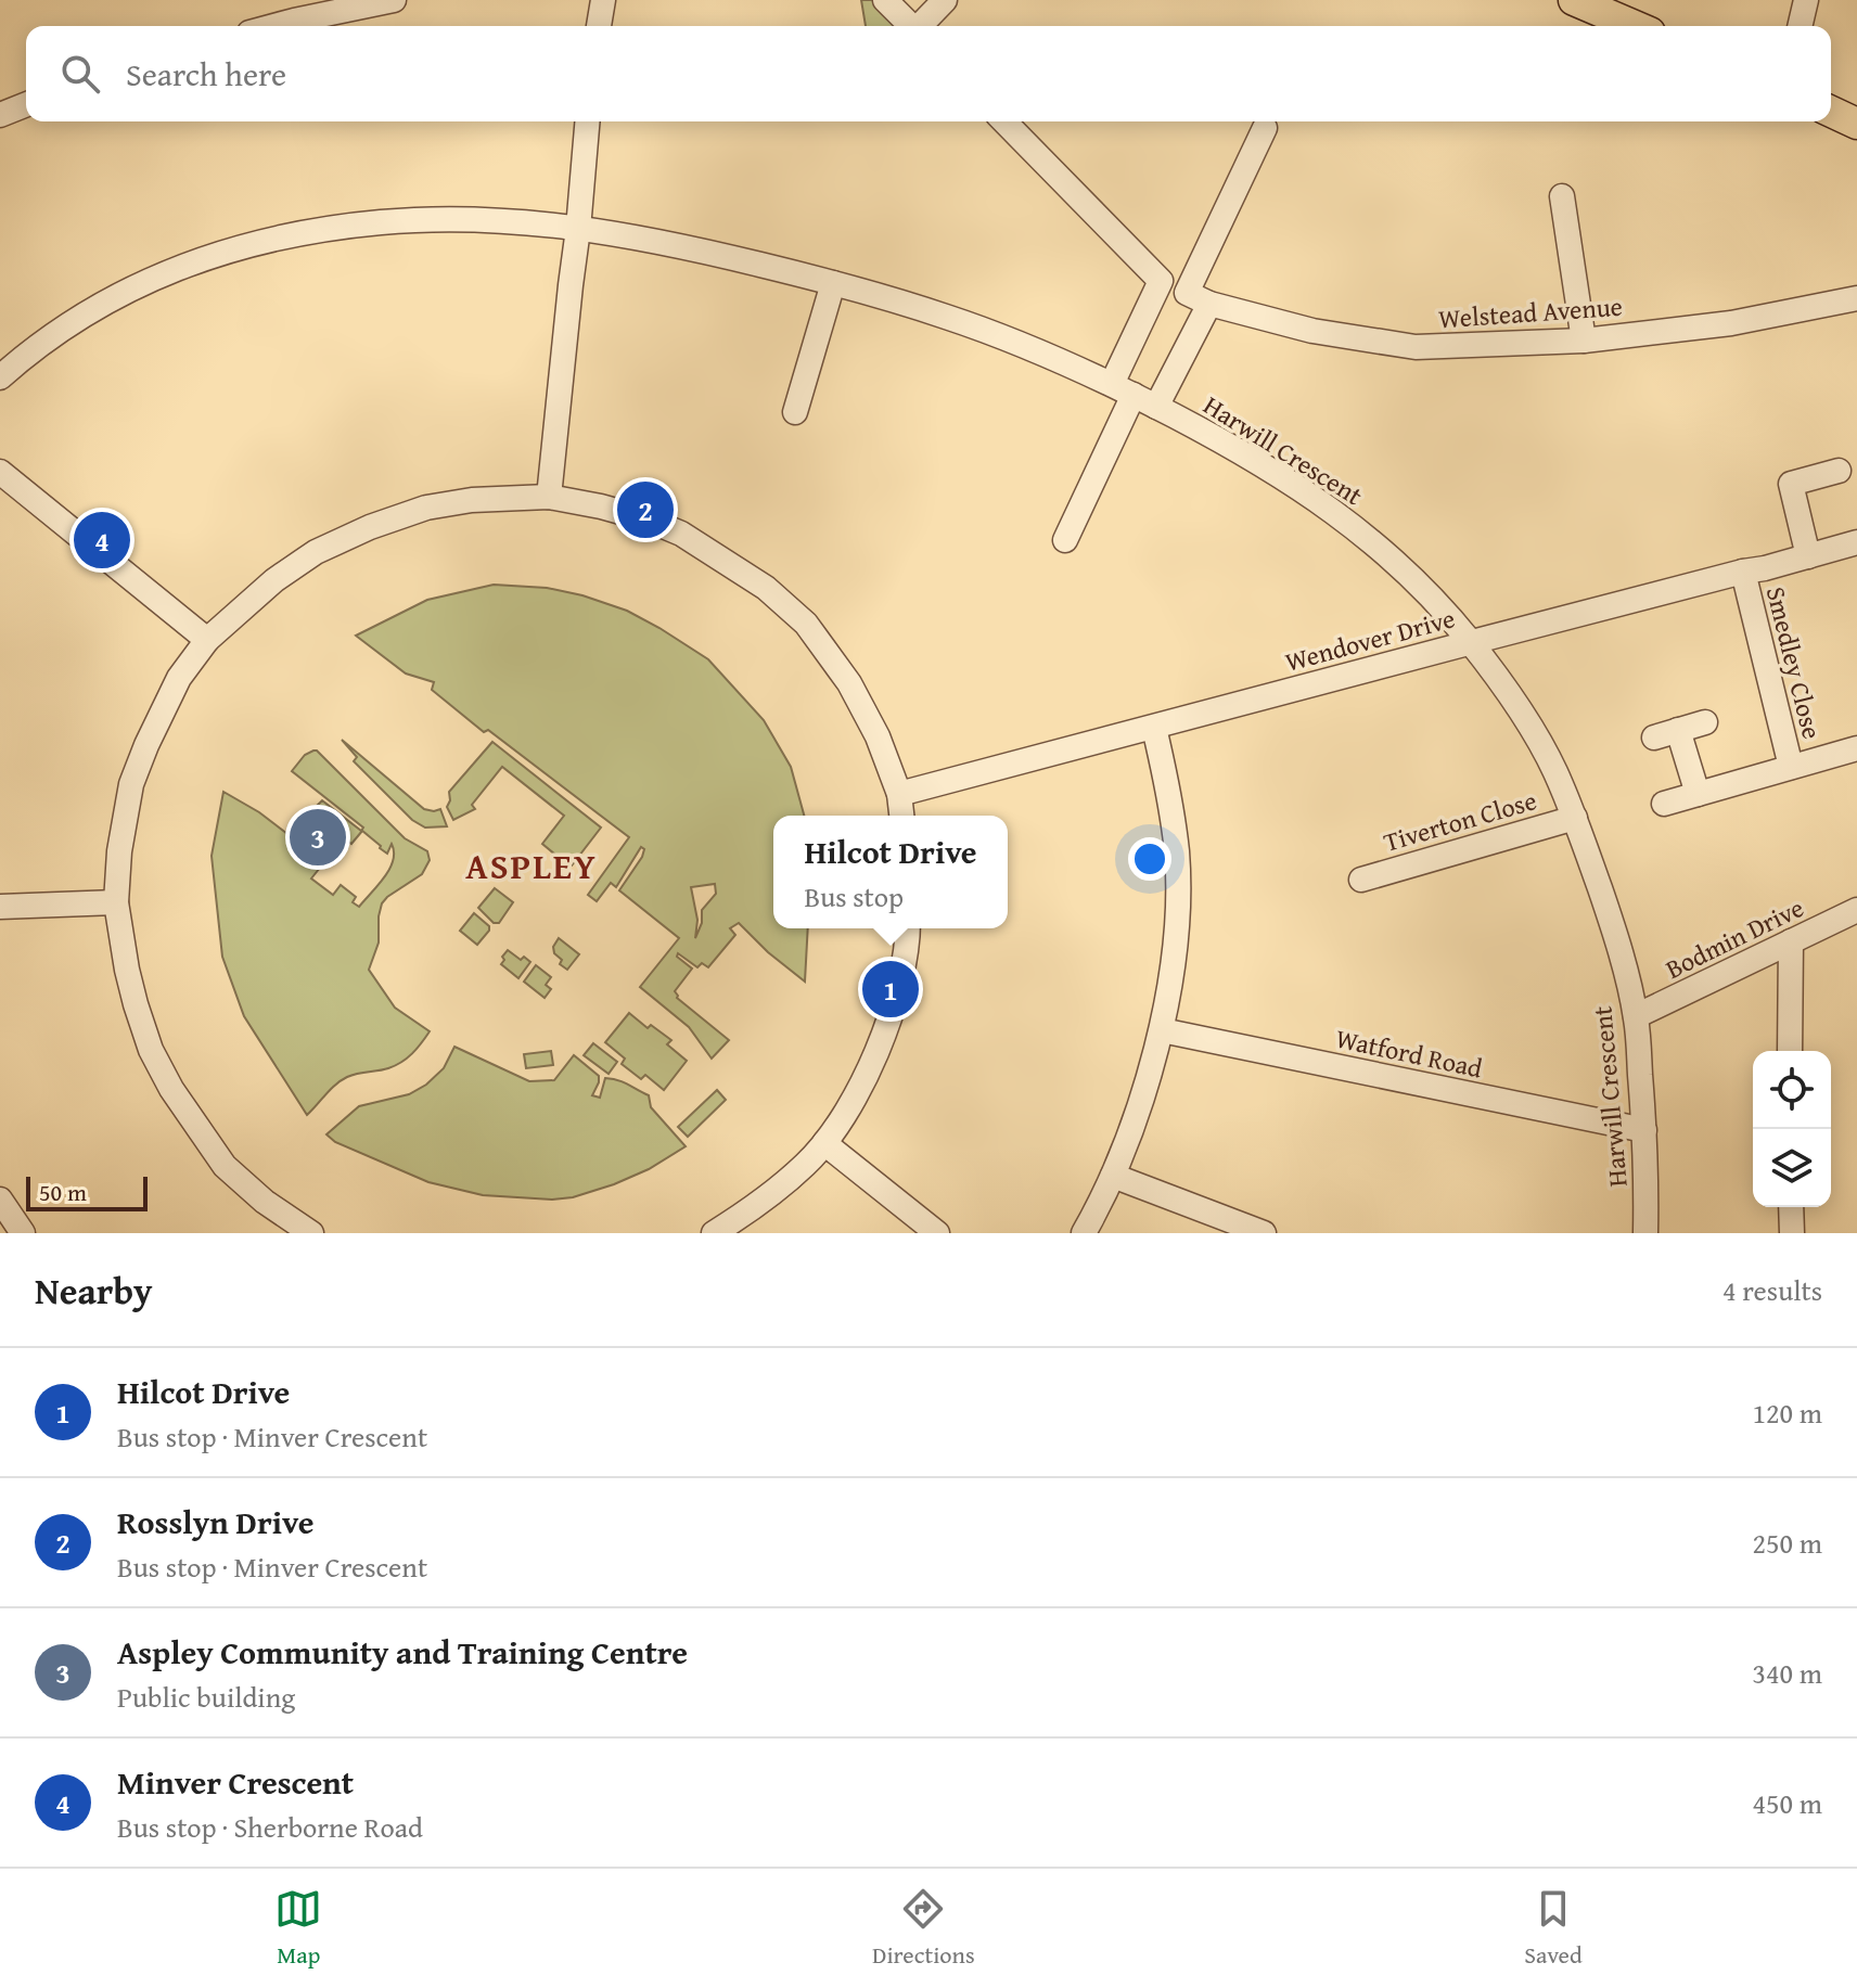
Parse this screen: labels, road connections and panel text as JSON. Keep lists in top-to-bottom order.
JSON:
{
  "streets": {
    "street": [
      "Welstead Avenue",
      "Harwill Crescent",
      "Wendover Drive",
      "Smedley Close",
      "Tiverton Close",
      "Bodmin Drive",
      "Watford Road"
    ]
  },
  "crossings": [
    ["Harwill Crescent", "Wendover Drive"],
    ["Harwill Crescent", "Tiverton Close"],
    ["Harwill Crescent", "Bodmin Drive"],
    ["Harwill Crescent", "Watford Road"],
    ["Wendover Drive", "Smedley Close"]
  ],
  "districts": ["ASPLEY"],
  "scale_bar": "50 m",
  "page": {
    "search": "Search here",
    "pins": [
      "2",
      "4",
      "3",
      "1"
    ],
    "popup": ["Hilcot Drive", "Bus stop"],
    "scale": "50 m",
    "heading": ["Nearby", "4 results"],
    "list": [
      {
        "mark": "1",
        "name": "Hilcot Drive",
        "note": "Bus stop · Minver Crescent",
        "value": "120 m"
      },
      {
        "mark": "2",
        "name": "Rosslyn Drive",
        "note": "Bus stop · Minver Crescent",
        "value": "250 m"
      },
      {
        "mark": "3",
        "name": "Aspley Community and Training Centre",
        "note": "Public building",
        "value": "340 m"
      },
      {
        "mark": "4",
        "name": "Minver Crescent",
        "note": "Bus stop · Sherborne Road",
        "value": "450 m"
      }
    ],
    "nav": ["Map", "Directions", "Saved"]
  }
}
